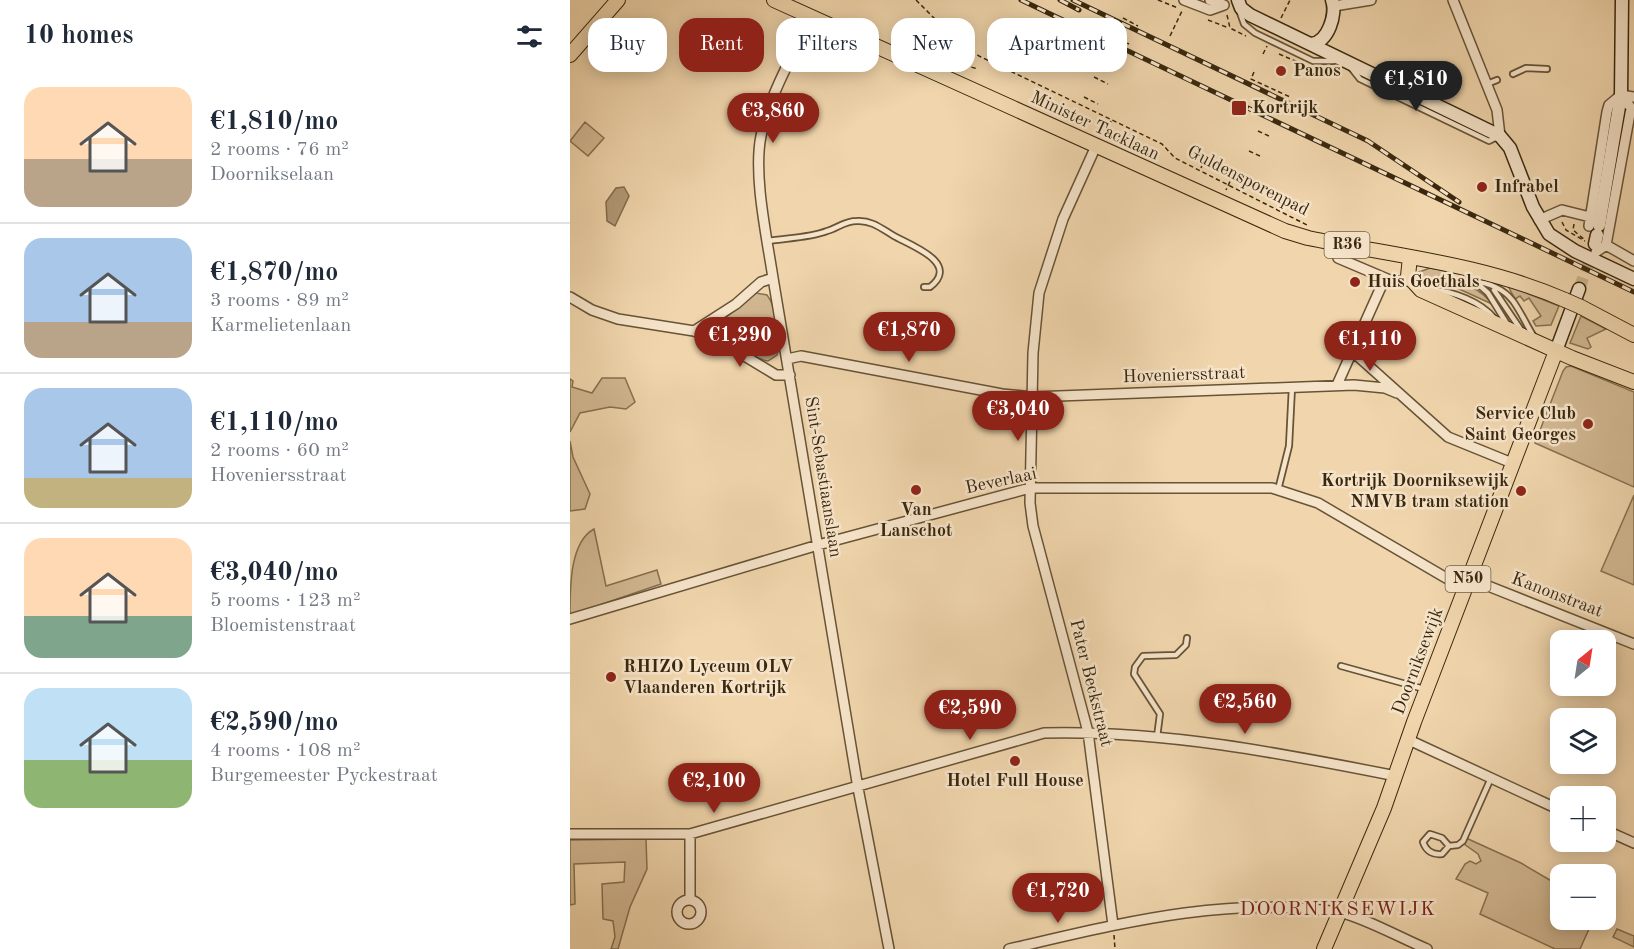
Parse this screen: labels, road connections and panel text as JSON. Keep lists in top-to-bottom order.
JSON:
{
  "streets": {
    "main road": [
      "Minister Tacklaan",
      "R36",
      "N50",
      "Doorniksewijk"
    ],
    "street": [
      "Hoveniersstraat",
      "Sint-Sebastiaanslaan",
      "Beverlaai",
      "Kanonstraat",
      "Pater Beckstraat"
    ],
    "path": ["Guldensporenpad"]
  },
  "crossings": [
    ["Minister Tacklaan", "Sint-Sebastiaanslaan"],
    ["Minister Tacklaan", "Pater Beckstraat"],
    ["Hoveniersstraat", "Sint-Sebastiaanslaan"],
    ["Hoveniersstraat", "Doorniksewijk"],
    ["Hoveniersstraat", "Pater Beckstraat"],
    ["Sint-Sebastiaanslaan", "Beverlaai"],
    ["Beverlaai", "Kanonstraat"],
    ["Beverlaai", "Doorniksewijk"],
    ["Beverlaai", "Pater Beckstraat"],
    ["Kanonstraat", "Doorniksewijk"]
  ],
  "districts": ["DOORNIKSEWIJK"],
  "places": {
    "other": [
      "Panos",
      "Infrabel",
      "Huis Goethals",
      "Service Club Saint Georges",
      "Van Lanschot",
      "Kortrijk Doorniksewijk NMVB tram station",
      "RHIZO Lyceum OLV Vlaanderen Kortrijk",
      "Hotel Full House"
    ],
    "transit": ["Kortrijk"]
  },
  "north": "top right",
  "page": {
    "heading": "10 homes",
    "chip": [
      "Buy",
      "Rent",
      "Filters",
      "New",
      "Apartment"
    ],
    "price": [
      "€1,810",
      "€3,860",
      "€1,870",
      "€1,290",
      "€1,110",
      "€3,040",
      "€2,560",
      "€2,590",
      "€2,100",
      "€1,720"
    ],
    "list": [
      {
        "name": "€1,810/mo",
        "note": "2 rooms · 76 m² · Doornikselaan"
      },
      {
        "name": "€1,870/mo",
        "note": "3 rooms · 89 m² · Karmelietenlaan"
      },
      {
        "name": "€1,110/mo",
        "note": "2 rooms · 60 m² · Hoveniersstraat"
      },
      {
        "name": "€3,040/mo",
        "note": "5 rooms · 123 m² · Bloemistenstraat"
      },
      {
        "name": "€2,590/mo",
        "note": "4 rooms · 108 m² · Burgemeester Pyckestraat"
      }
    ],
    "map_buttons": ["+", "−"]
  }
}
